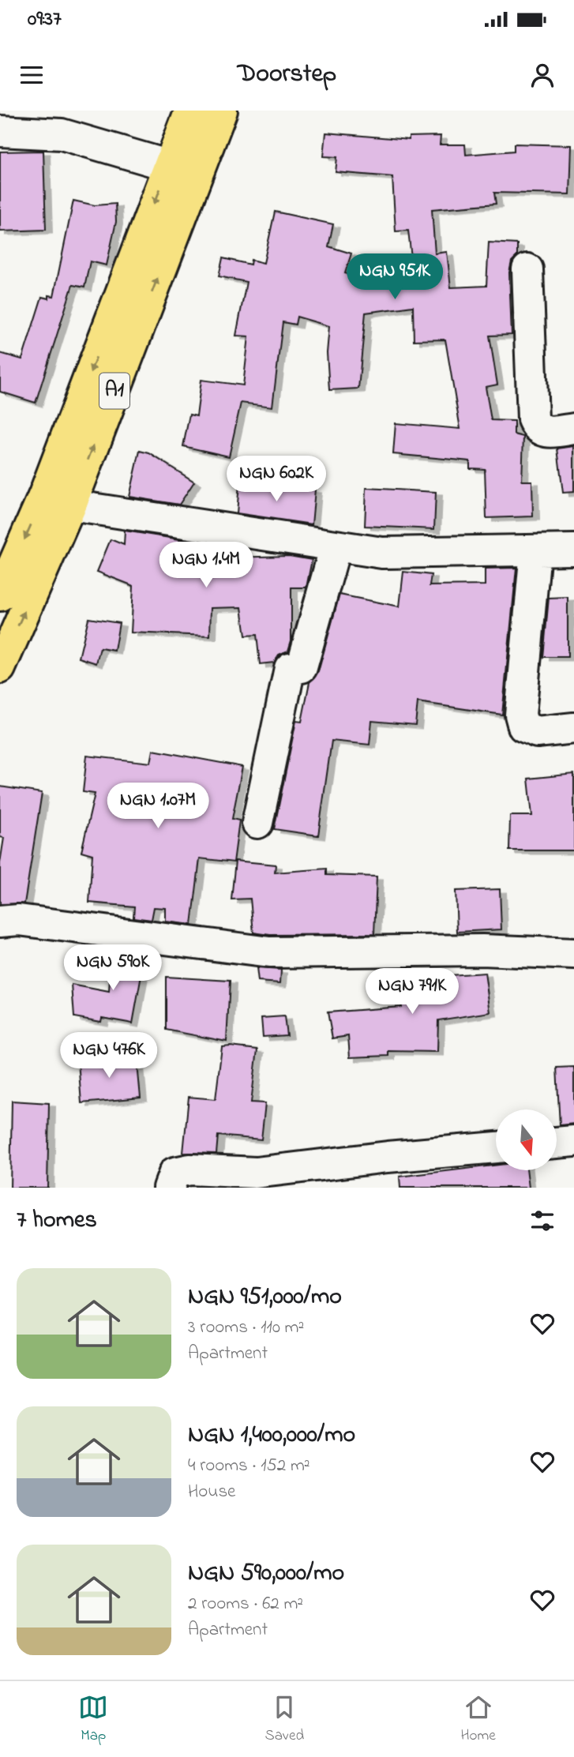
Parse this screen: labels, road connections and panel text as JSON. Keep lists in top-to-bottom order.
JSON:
{
  "streets": {
    "highway": ["A1"]
  },
  "north": "bottom",
  "page": {
    "status": "09:37",
    "header": "Doorstep",
    "price": [
      "NGN 951K",
      "NGN 602K",
      "NGN 1.4M",
      "NGN 1.07M",
      "NGN 590K",
      "NGN 791K",
      "NGN 476K"
    ],
    "heading": "7 homes",
    "list": [
      {
        "name": "NGN 951,000/mo",
        "note": "3 rooms · 110 m² · Apartment"
      },
      {
        "name": "NGN 1,400,000/mo",
        "note": "4 rooms · 152 m² · House"
      },
      {
        "name": "NGN 590,000/mo",
        "note": "2 rooms · 62 m² · Apartment"
      }
    ],
    "tabs": ["Map", "Saved", "Home"]
  }
}
